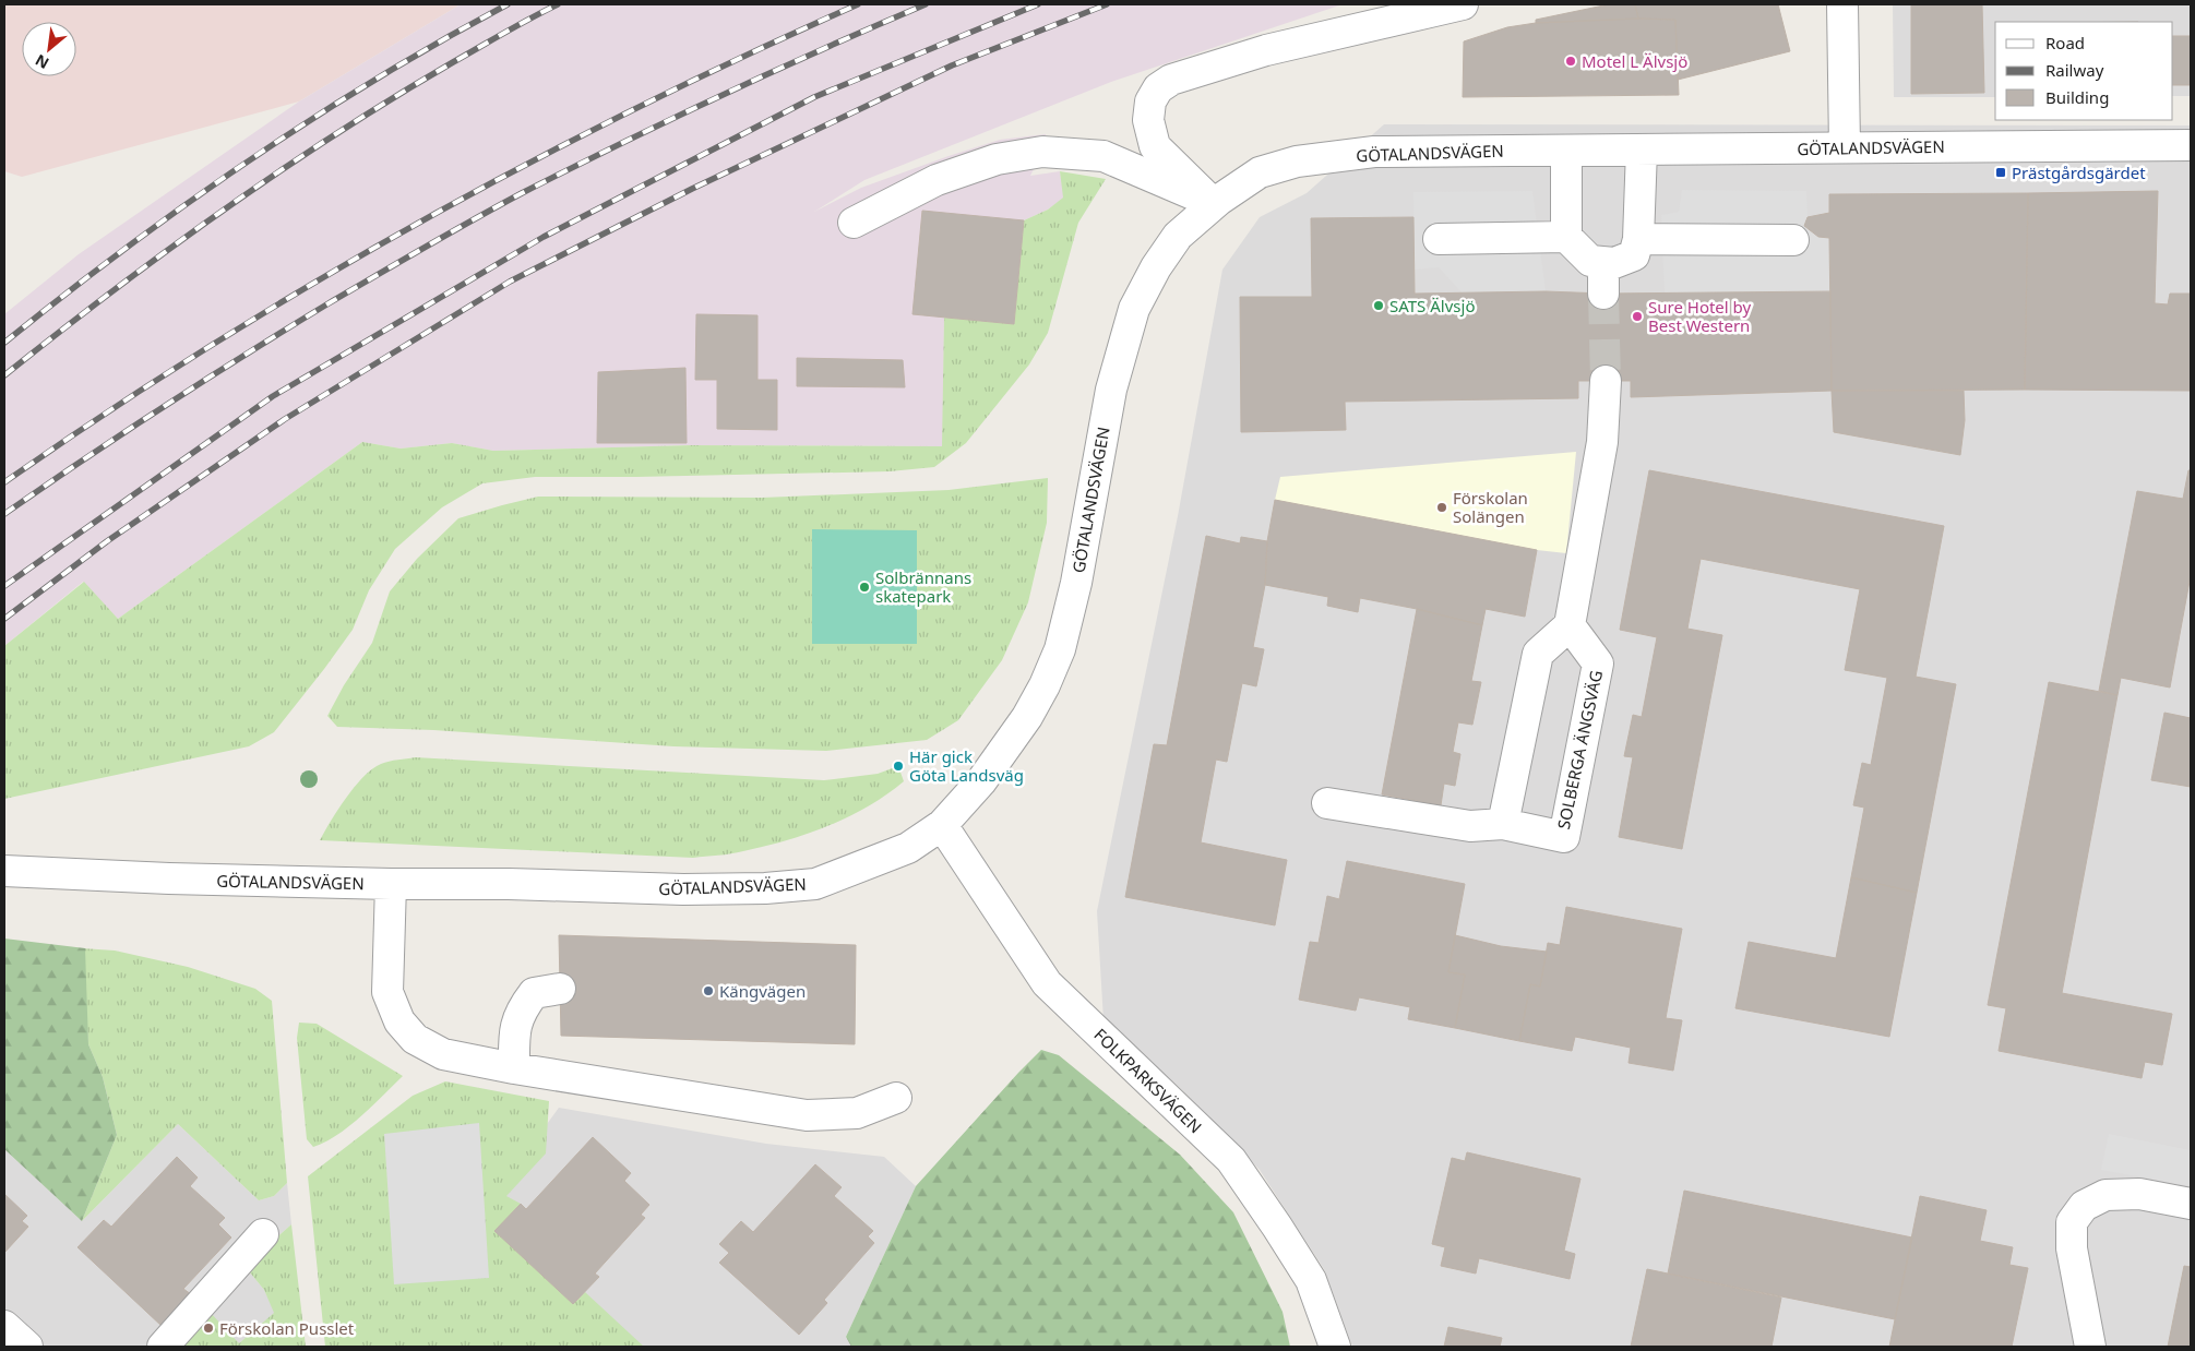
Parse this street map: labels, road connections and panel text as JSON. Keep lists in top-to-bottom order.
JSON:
{
  "streets": {
    "street": ["GÖTALANDSVÄGEN", "SOLBERGA ÄNGSVÄG", "FOLKPARKSVÄGEN"]
  },
  "crossings": [
    ["GÖTALANDSVÄGEN", "FOLKPARKSVÄGEN"]
  ],
  "places": {
    "other": [
      "Motel L Älvsjö",
      "SATS Älvsjö",
      "Sure Hotel by Best Western",
      "Förskolan Solängen",
      "Solbrännans skatepark",
      "Här gick Göta Landsväg",
      "Kängvägen",
      "Förskolan Pusslet"
    ],
    "transit": ["Prästgårdsgärdet"]
  },
  "legend": ["Road", "Railway", "Building"],
  "north": "bottom left"
}
